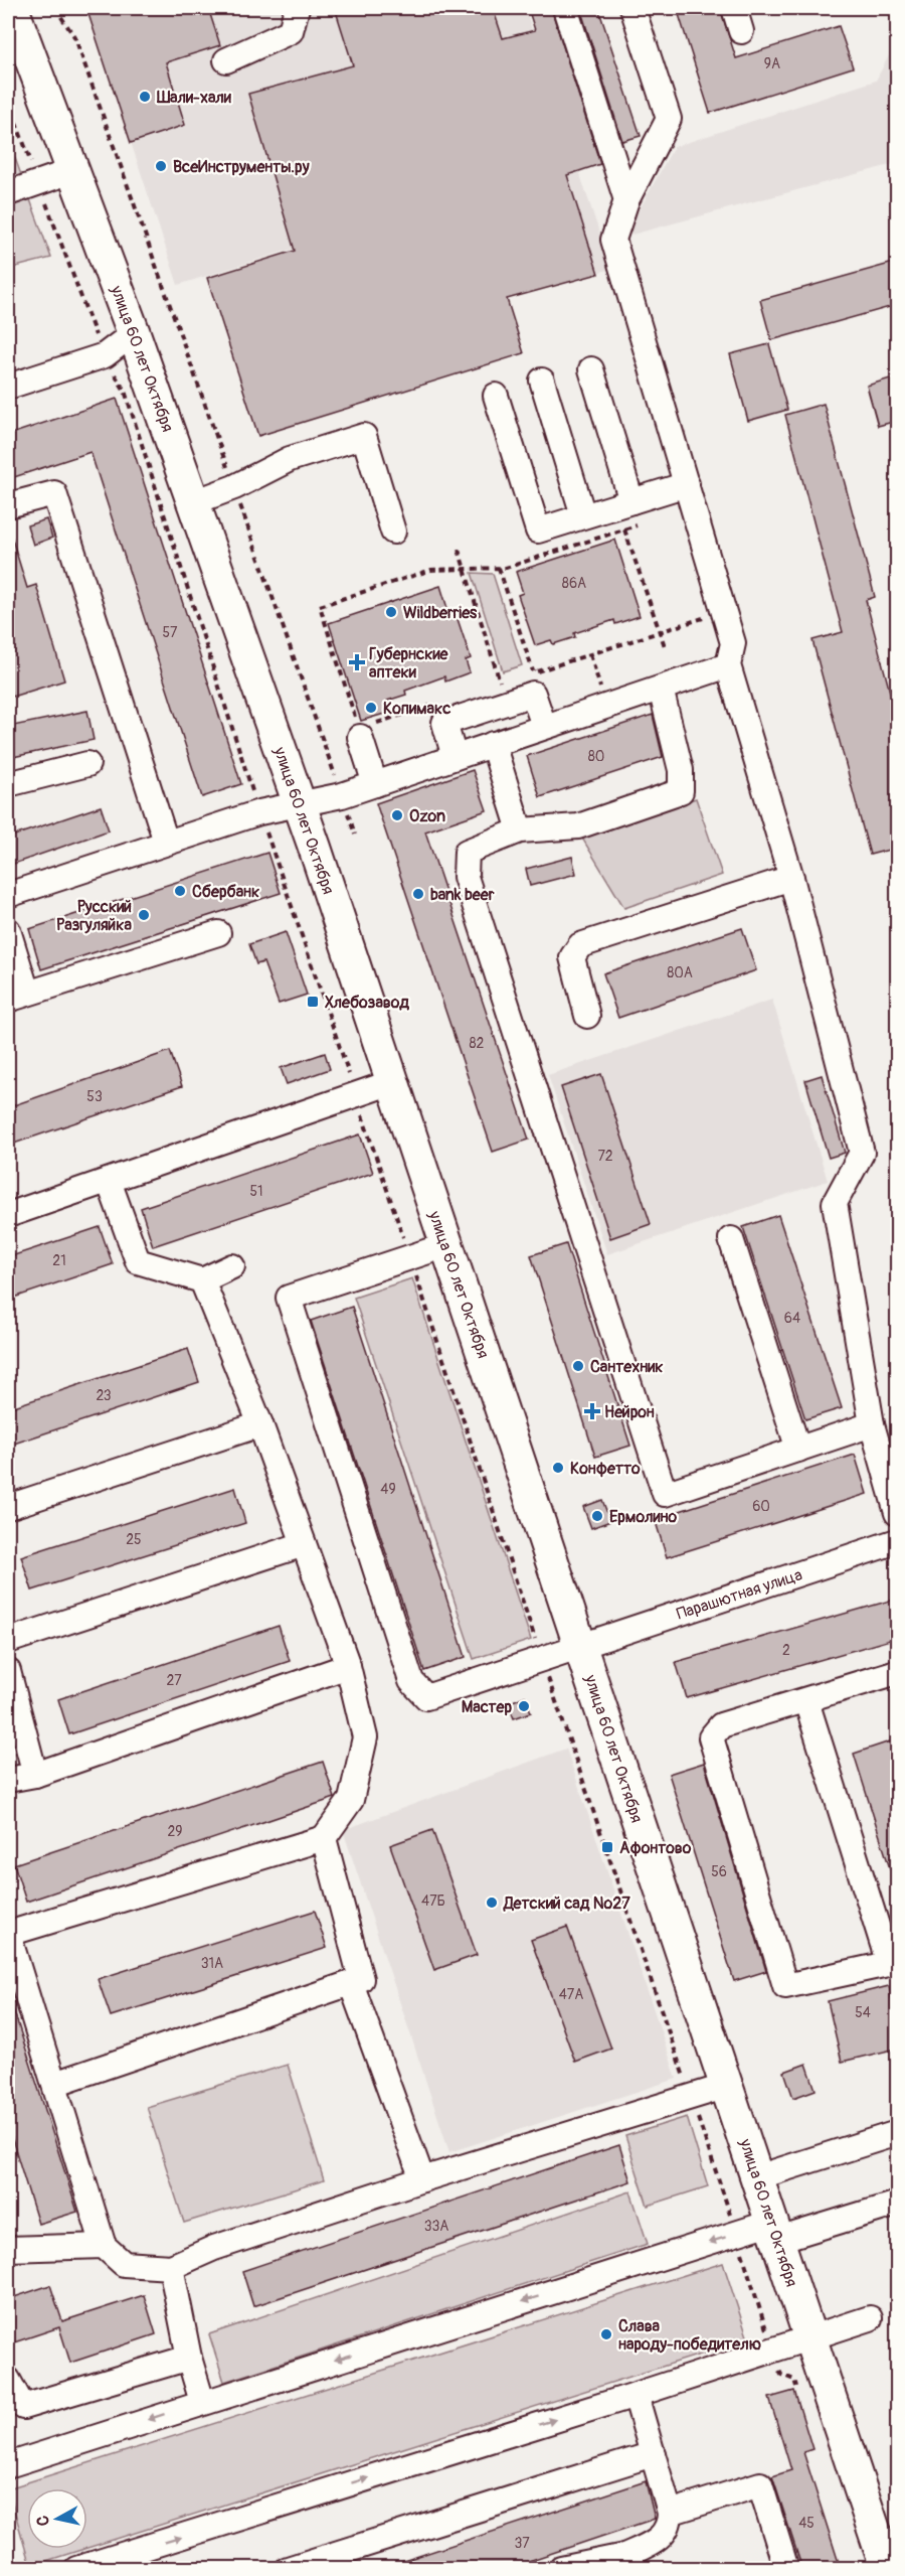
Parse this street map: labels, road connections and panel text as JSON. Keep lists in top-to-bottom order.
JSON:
{
  "streets": {
    "main road": ["улица 60 лет Октября"],
    "street": ["Парашютная улица"]
  },
  "crossings": [
    ["улица 60 лет Октября", "Парашютная улица"]
  ],
  "places": {
    "other": [
      "Шали-хали",
      "ВсеИнструменты.ру",
      "Wildberries",
      "Копимакс",
      "Ozon",
      "Сбербанк",
      "bank beer",
      "Русский Разгуляйка",
      "Сантехник",
      "Конфетто",
      "Ермолино",
      "Мастер",
      "Детский сад №27",
      "Слава народу-победителю"
    ],
    "health": ["Губернские аптеки", "Нейрон"],
    "transit": ["Хлебозавод", "Афонтово"]
  },
  "house_numbers": [
    "9А",
    "86А",
    "57",
    "80",
    "80А",
    "82",
    "53",
    "72",
    "51",
    "21",
    "64",
    "23",
    "49",
    "60",
    "25",
    "2",
    "27",
    "29",
    "56",
    "47Б",
    "31А",
    "47А",
    "54",
    "33А",
    "45",
    "37"
  ],
  "north": "left"
}
